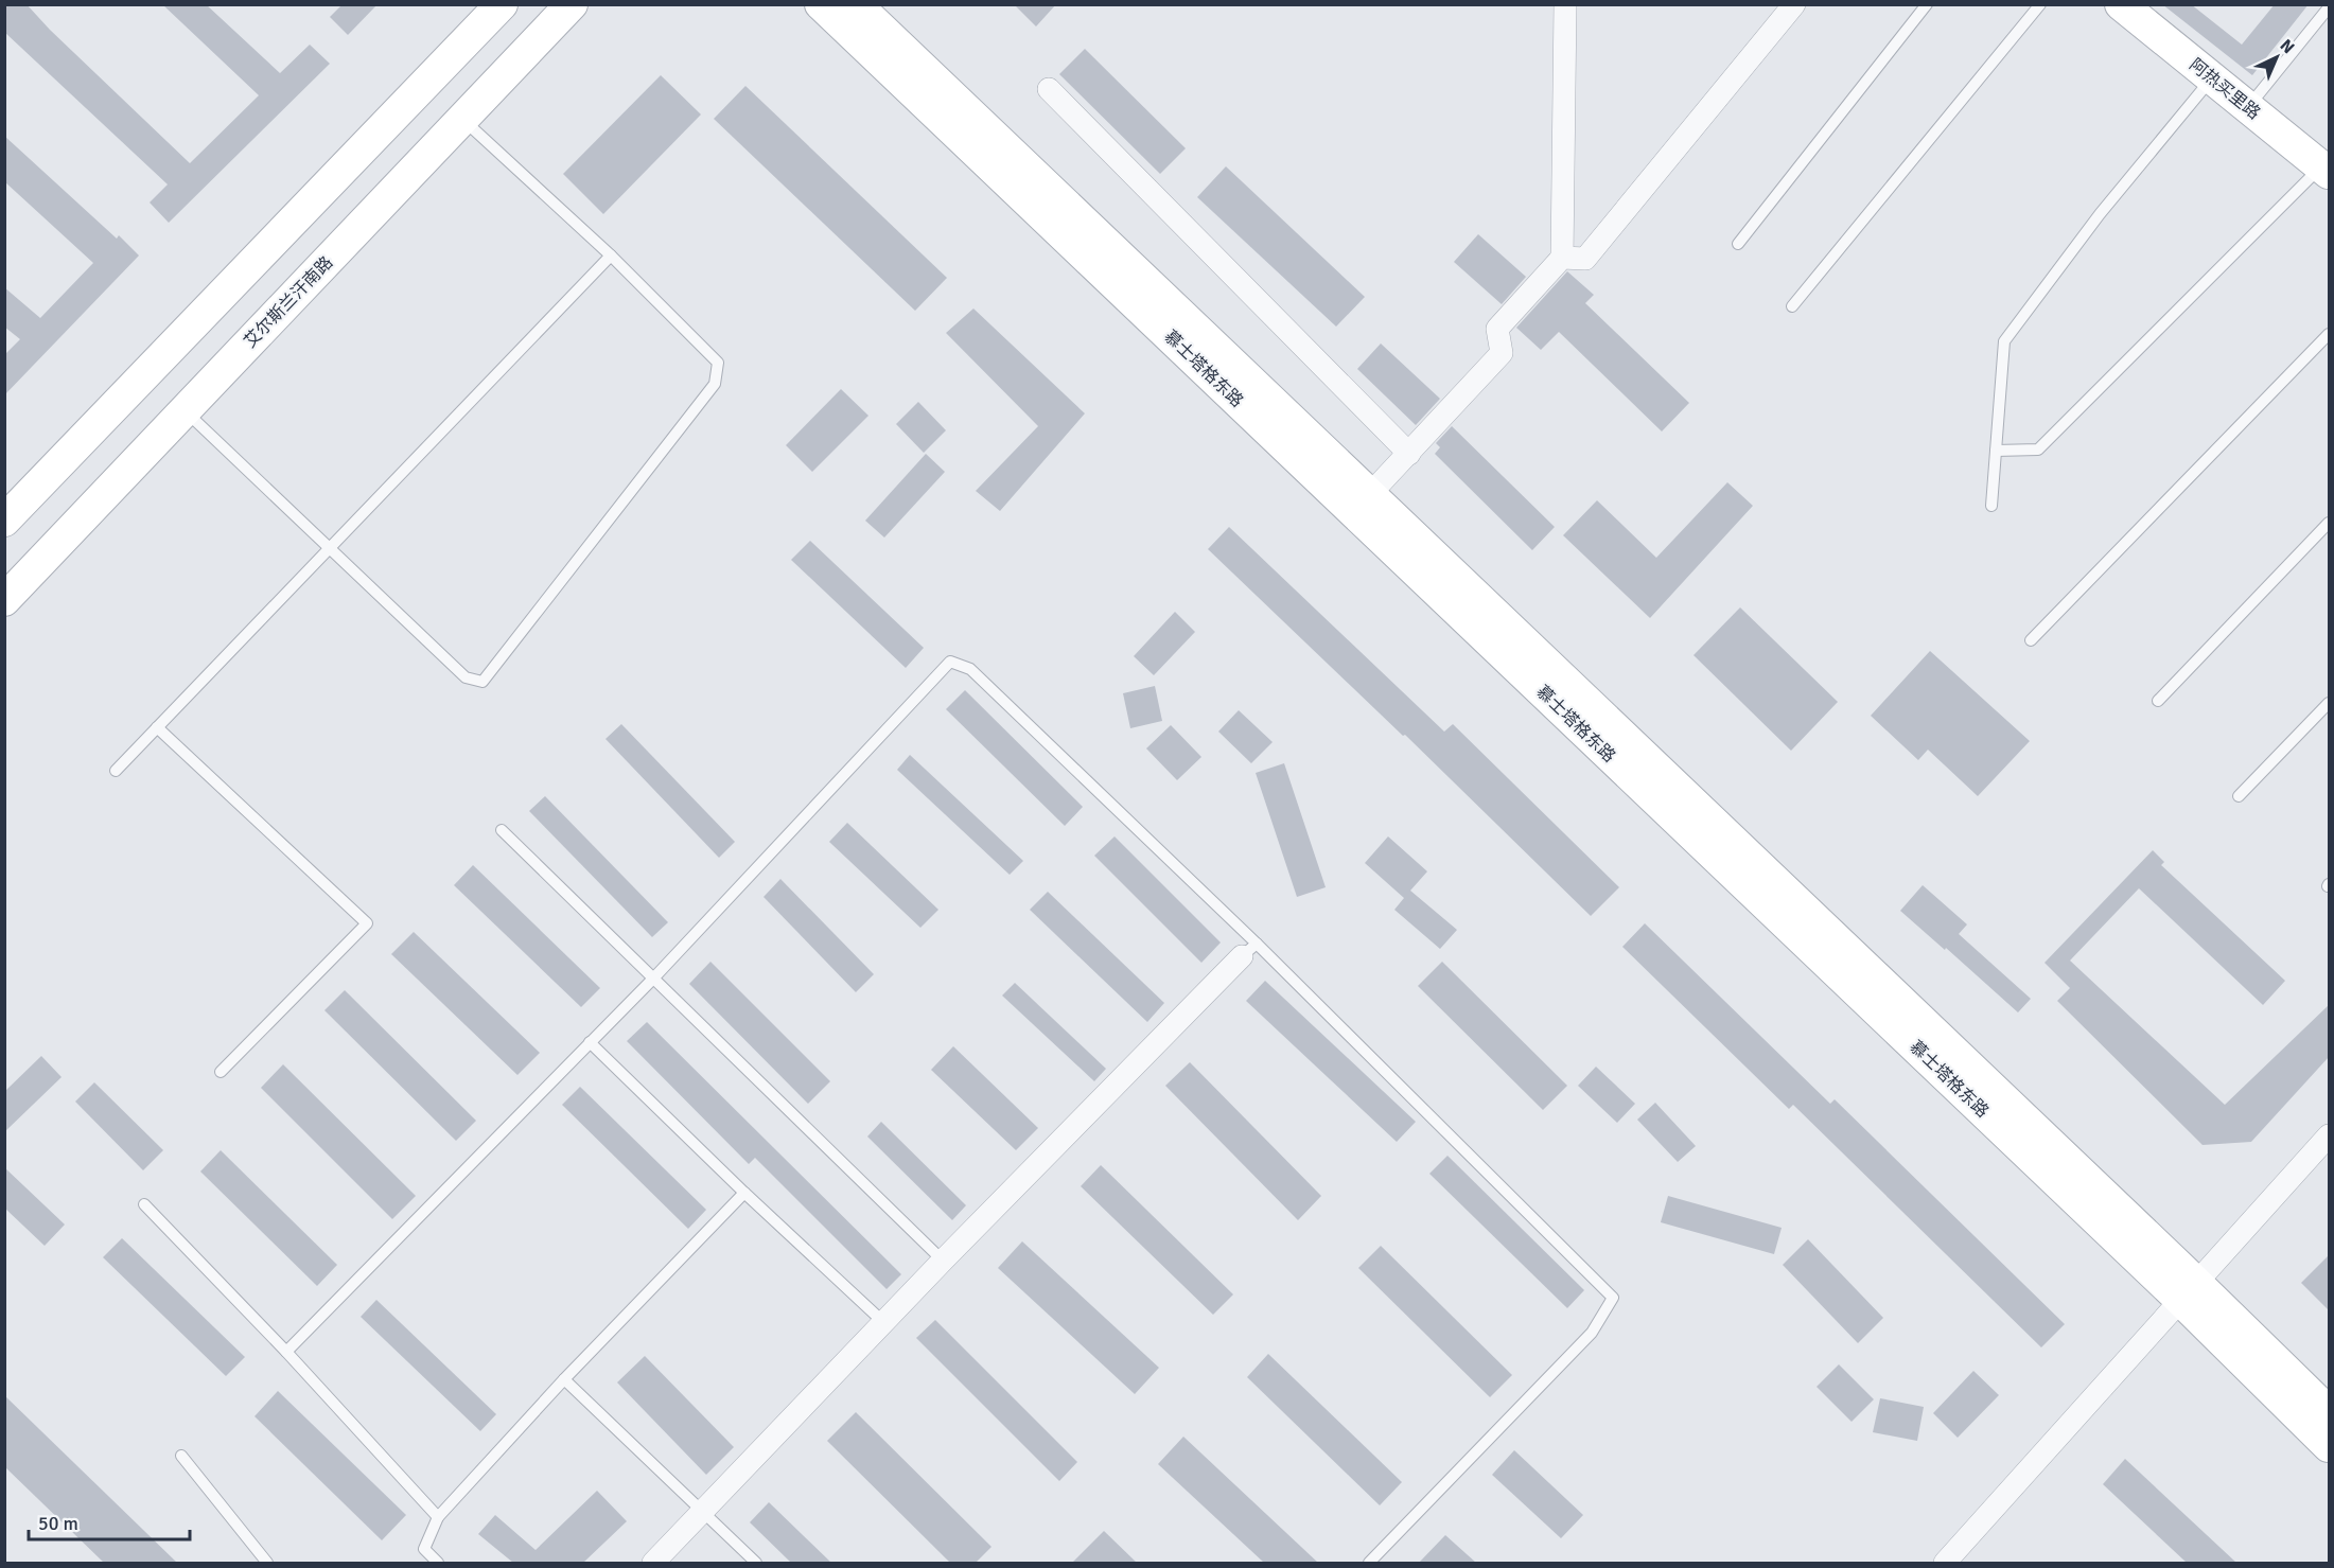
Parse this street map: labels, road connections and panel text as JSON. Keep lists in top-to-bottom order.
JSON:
{
  "streets": {
    "main road": ["阿热买里路", "艾尔斯兰汗南路", "慕士塔格东路"]
  },
  "scale_bar": "50 m",
  "north": "top right"
}
